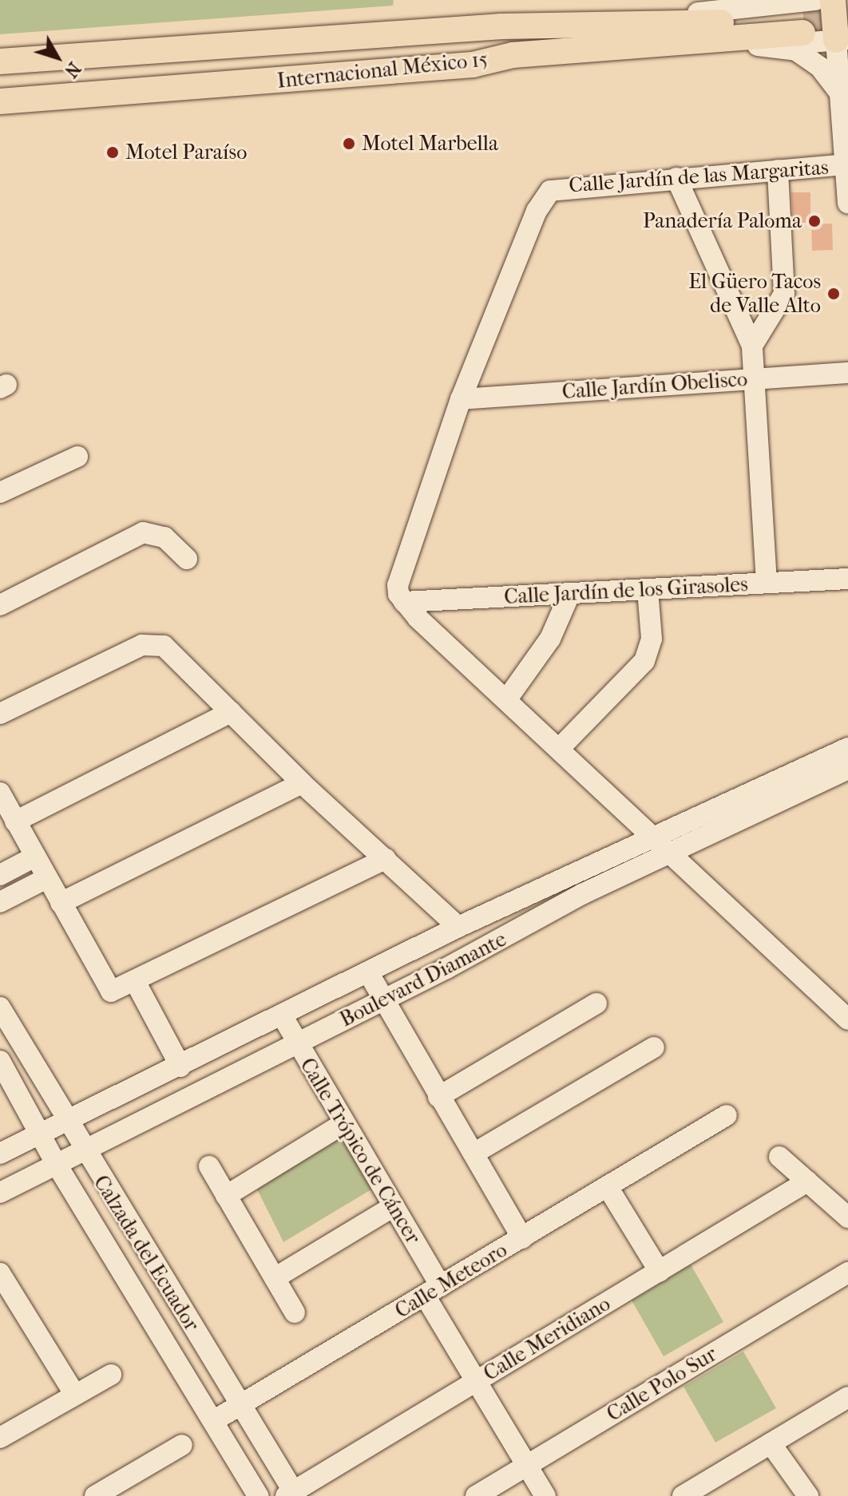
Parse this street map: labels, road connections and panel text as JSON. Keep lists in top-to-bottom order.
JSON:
{
  "streets": {
    "main road": ["Internacional México 15"],
    "street": [
      "Calle Jardín de las Margaritas",
      "Calle Jardín Obelisco",
      "Calle Jardín de los Girasoles",
      "Boulevard Diamante",
      "Calle Trópico de Cáncer",
      "Calzada del Ecuador",
      "Calle Meteoro",
      "Calle Meridiano",
      "Calle Polo Sur"
    ]
  },
  "crossings": [
    ["Calle Jardín de las Margaritas", "Calle Jardín Obelisco"],
    ["Boulevard Diamante", "Calle Trópico de Cáncer"],
    ["Boulevard Diamante", "Calzada del Ecuador"],
    ["Boulevard Diamante", "Calle Meteoro"],
    ["Calle Trópico de Cáncer", "Calle Meteoro"],
    ["Calle Trópico de Cáncer", "Calle Meridiano"],
    ["Calle Trópico de Cáncer", "Calle Polo Sur"],
    ["Calzada del Ecuador", "Calle Meteoro"],
    ["Calzada del Ecuador", "Calle Meridiano"]
  ],
  "places": [
    "Motel Marbella",
    "Motel Paraíso",
    "Panadería Paloma",
    "El Güero Tacos de Valle Alto"
  ],
  "north": "bottom right"
}
